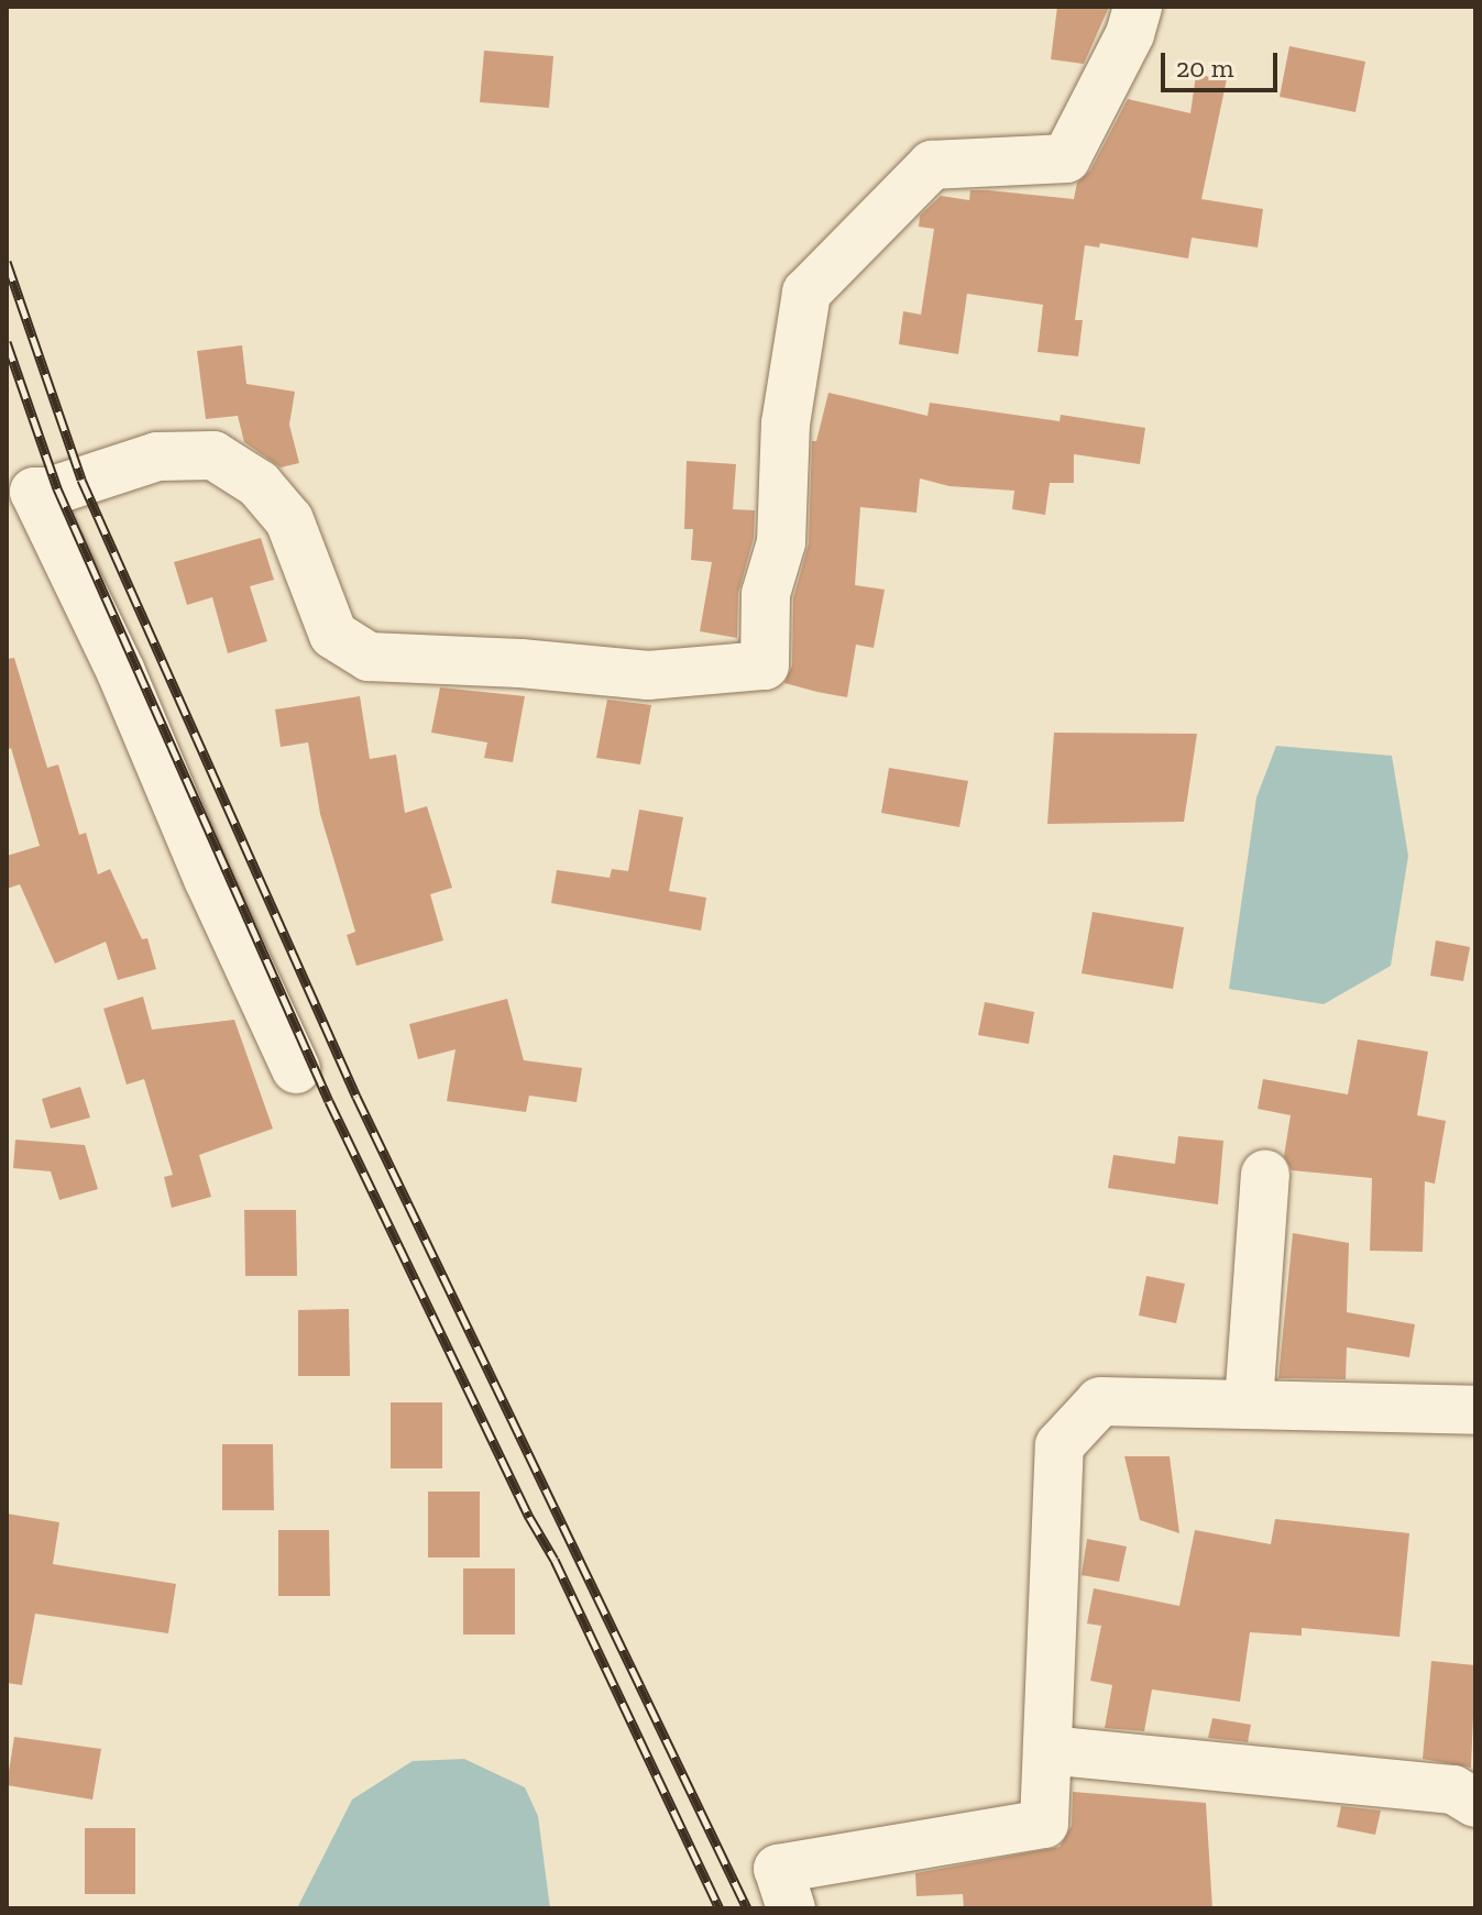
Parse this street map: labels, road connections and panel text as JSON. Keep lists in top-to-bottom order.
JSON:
{
  "scale_bar": "20 m"
}
